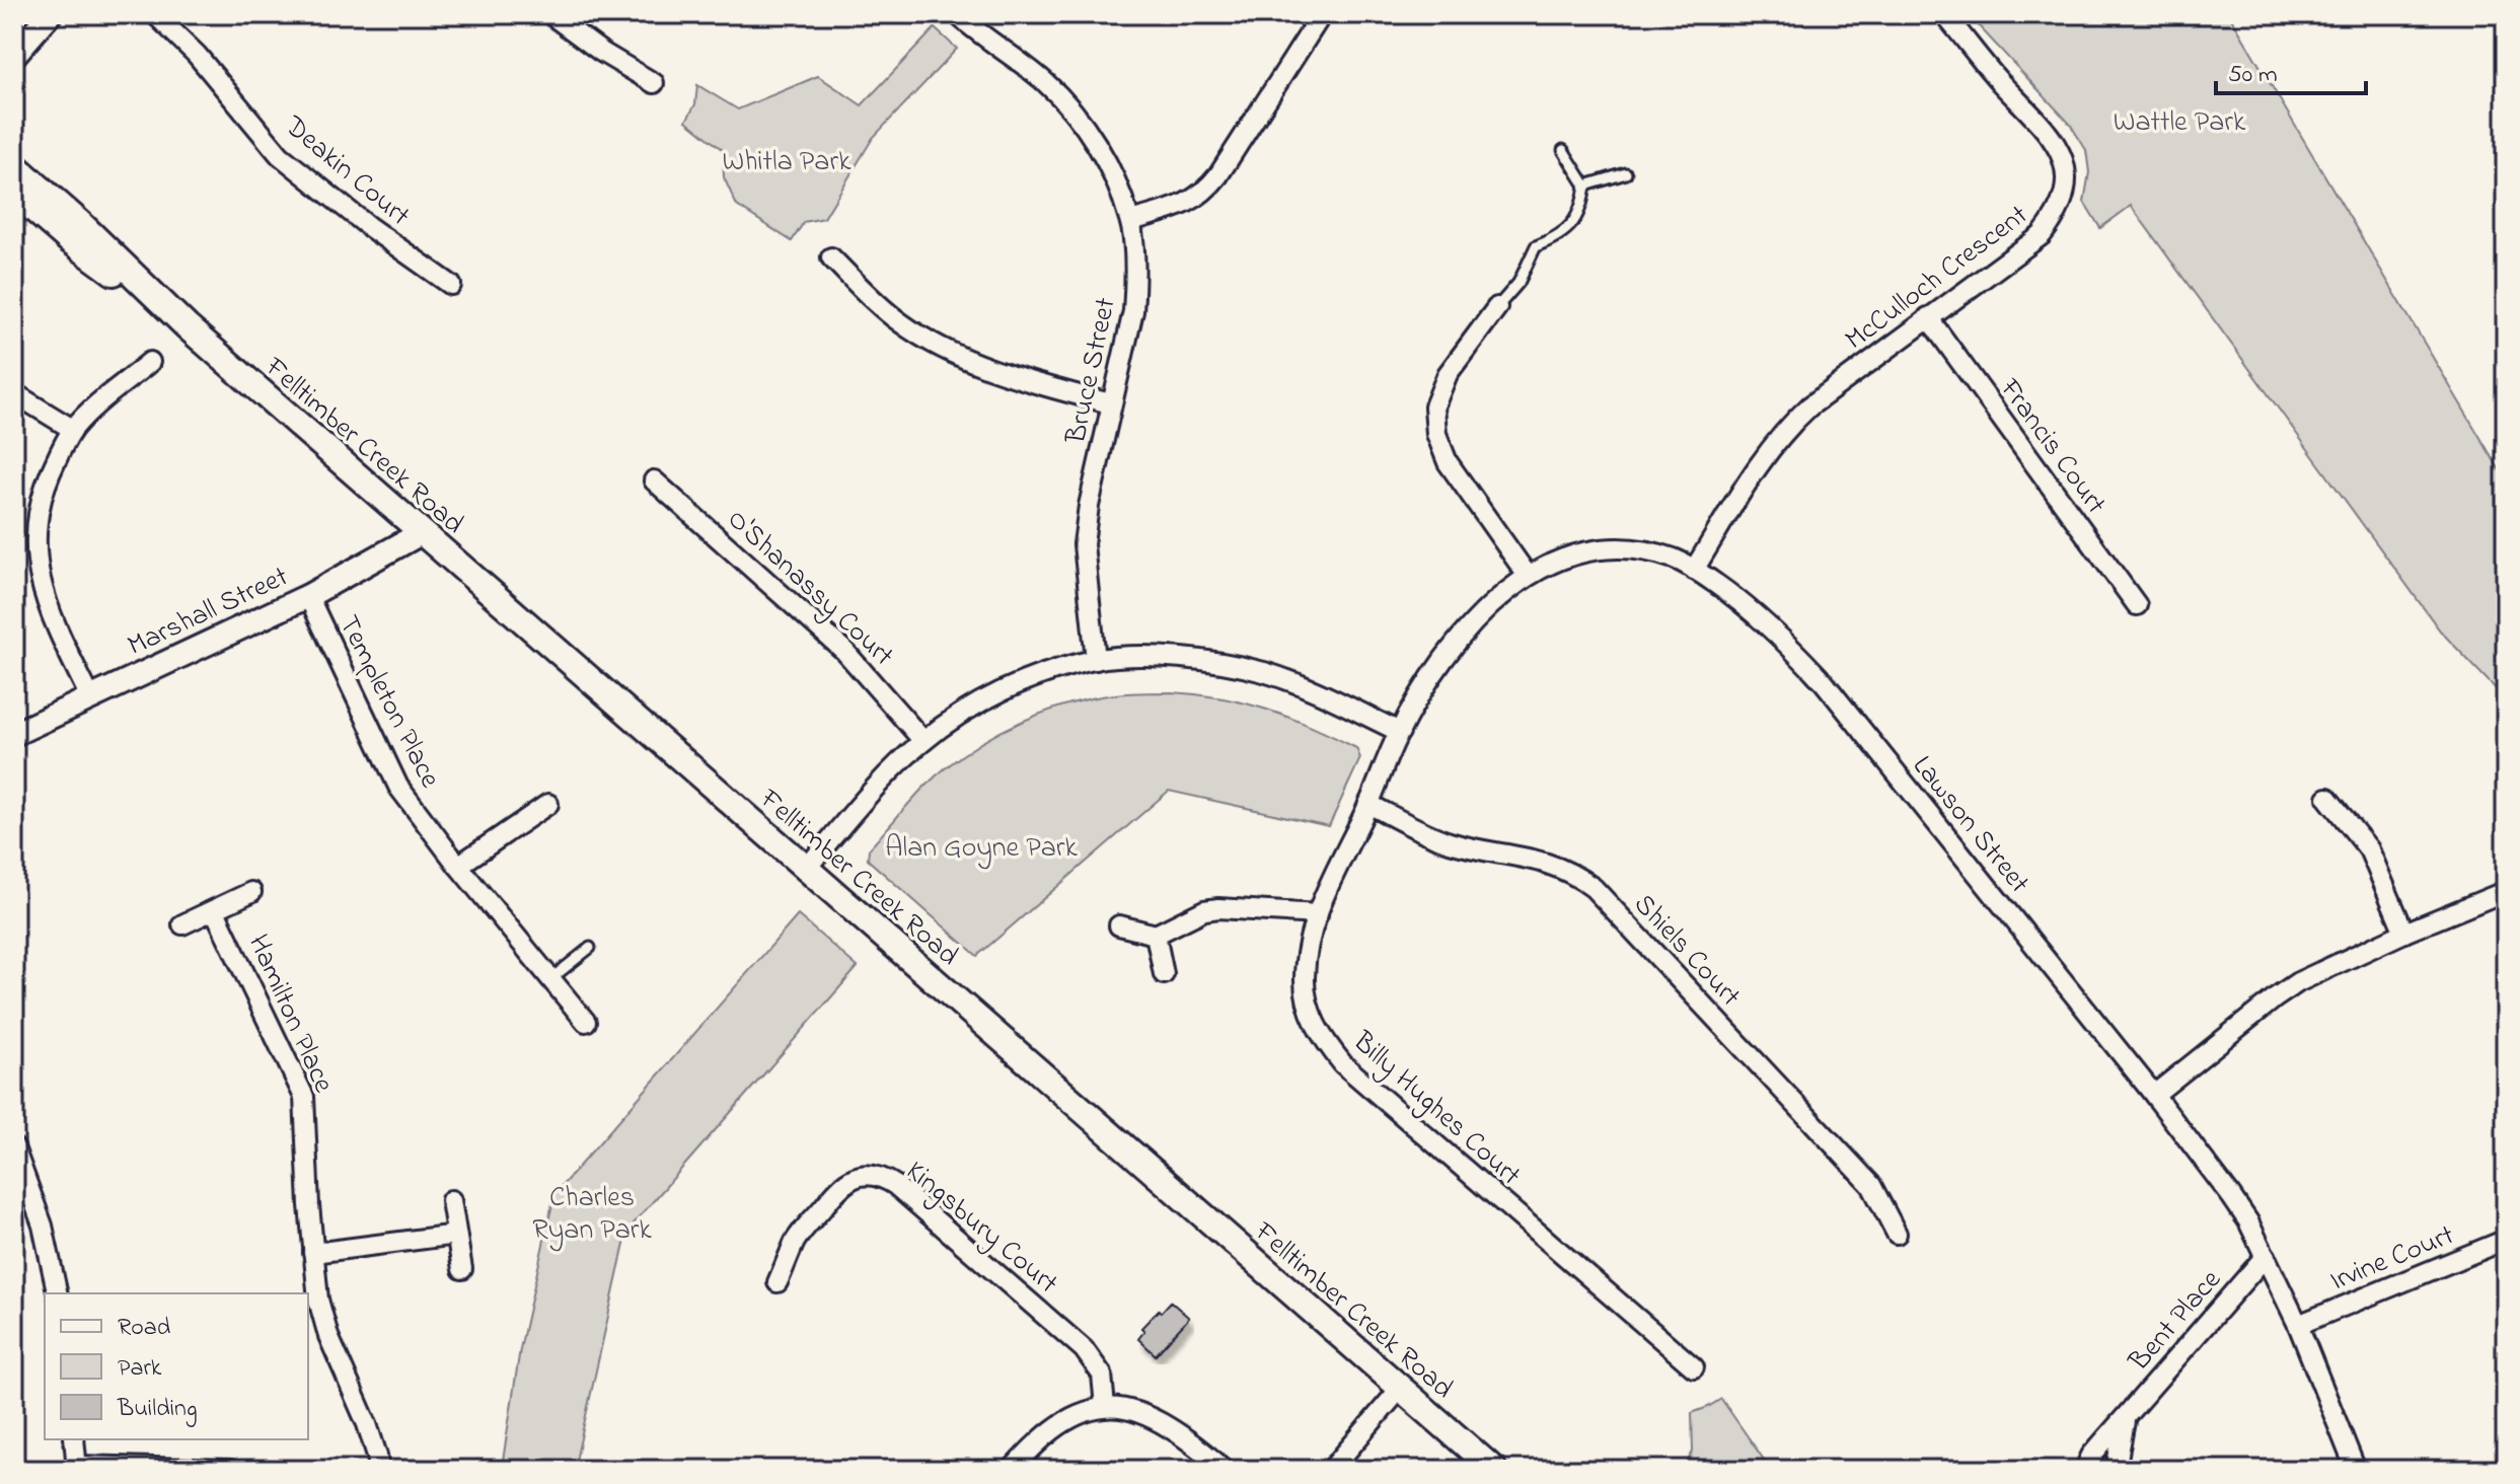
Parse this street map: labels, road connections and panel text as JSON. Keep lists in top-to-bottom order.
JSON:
{
  "streets": {
    "main road": ["Felltimber Creek Road"],
    "street": [
      "Deakin Court",
      "McCulloch Crescent",
      "Bruce Street",
      "Francis Court",
      "O'Shanassy Court",
      "Marshall Street",
      "Templeton Place",
      "Lawson Street",
      "Shiels Court",
      "Hamilton Place",
      "Billy Hughes Court",
      "Kingsbury Court",
      "Irvine Court",
      "Bent Place"
    ]
  },
  "crossings": [
    ["McCulloch Crescent", "Francis Court"],
    ["McCulloch Crescent", "Lawson Street"],
    ["Felltimber Creek Road", "Marshall Street"],
    ["Marshall Street", "Templeton Place"],
    ["Lawson Street", "Billy Hughes Court"],
    ["Lawson Street", "Irvine Court"],
    ["Lawson Street", "Bent Place"],
    ["Shiels Court", "Billy Hughes Court"]
  ],
  "parks": [
    "Wattle Park",
    "Whitla Park",
    "Alan Goyne Park",
    "Charles Ryan Park"
  ],
  "legend": ["Road", "Park", "Building"],
  "scale_bar": "50 m"
}
